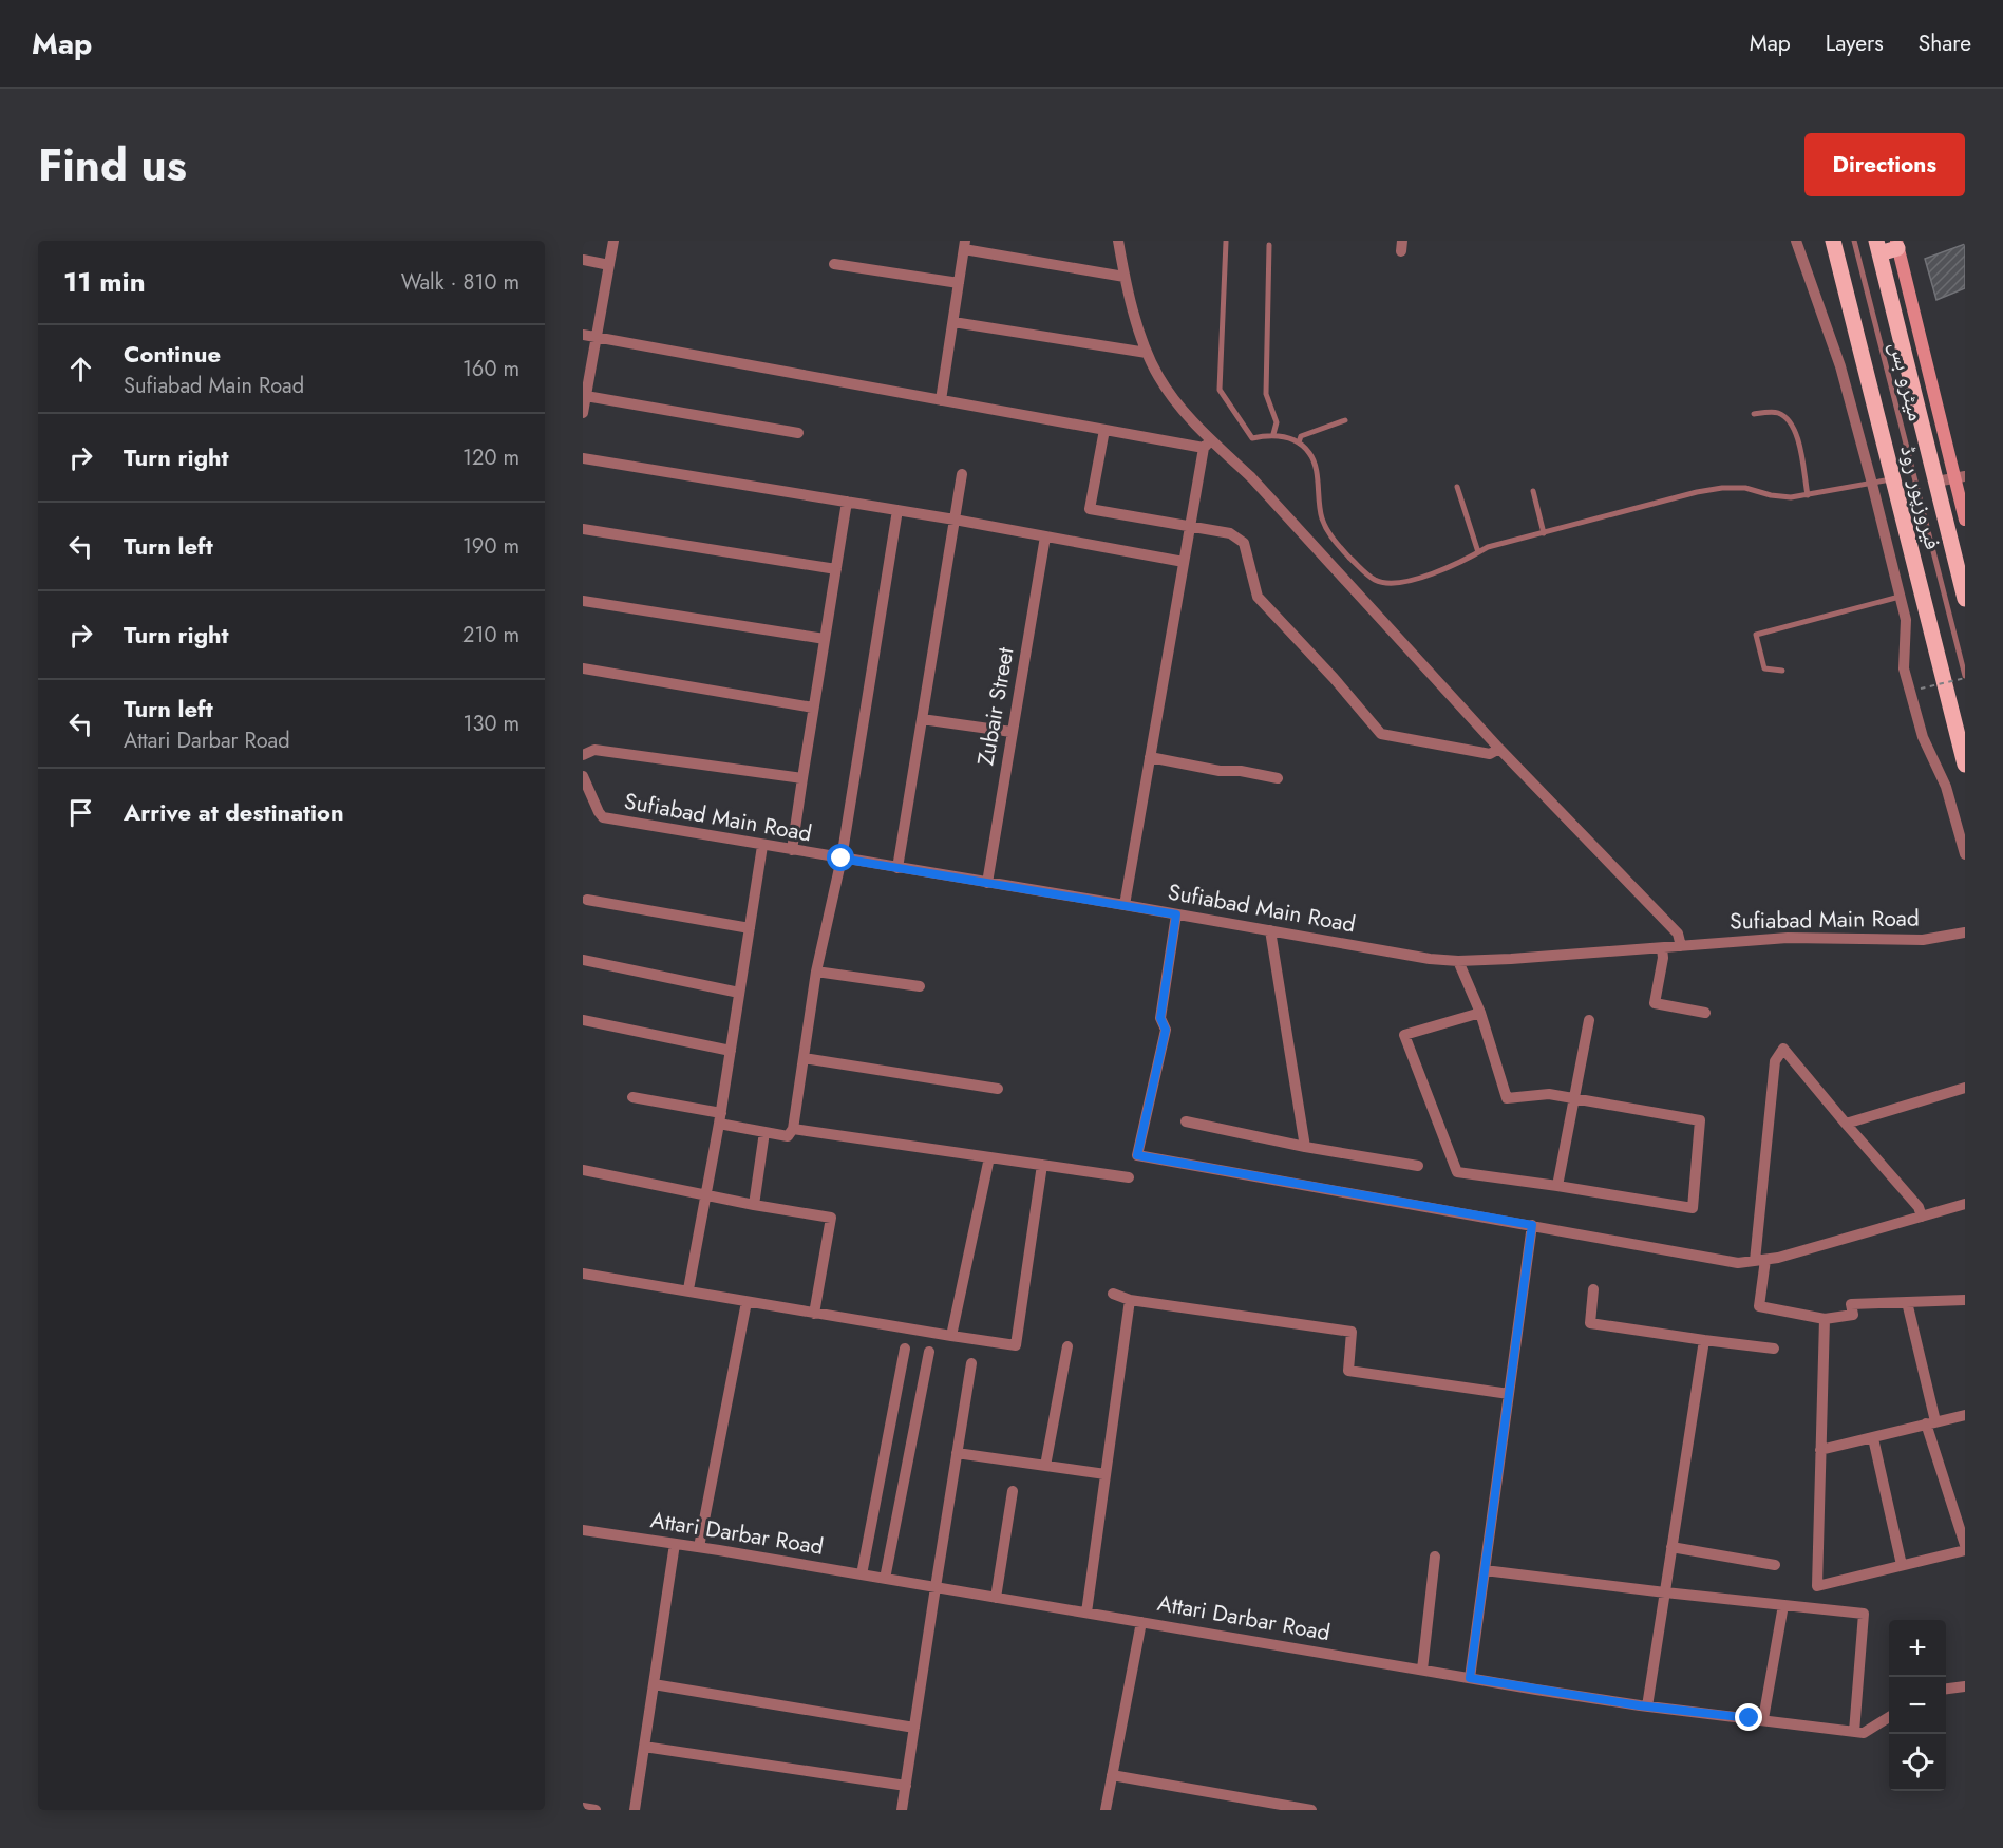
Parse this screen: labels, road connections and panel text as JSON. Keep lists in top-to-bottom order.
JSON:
{
  "streets": {
    "main road": ["فیروزپور روڈ"],
    "street": ["Zubair Street", "Sufiabad Main Road", "Attari Darbar Road"],
    "lane": ["میٹرو بس"]
  },
  "crossings": [
    ["Zubair Street", "Sufiabad Main Road"]
  ],
  "page": {
    "header": "Map",
    "nav": ["Map", "Layers", "Share"],
    "title": "Find us",
    "buttons": "Directions",
    "heading": ["11 min", "Walk · 810 m"],
    "list": [
      ["Continue", "Sufiabad Main Road", "160 m"],
      ["Turn right", "120 m"],
      ["Turn left", "190 m"],
      ["Turn right", "210 m"],
      ["Turn left", "Attari Darbar Road", "130 m"],
      "Arrive at destination"
    ],
    "map_buttons": ["+", "−"]
  }
}
